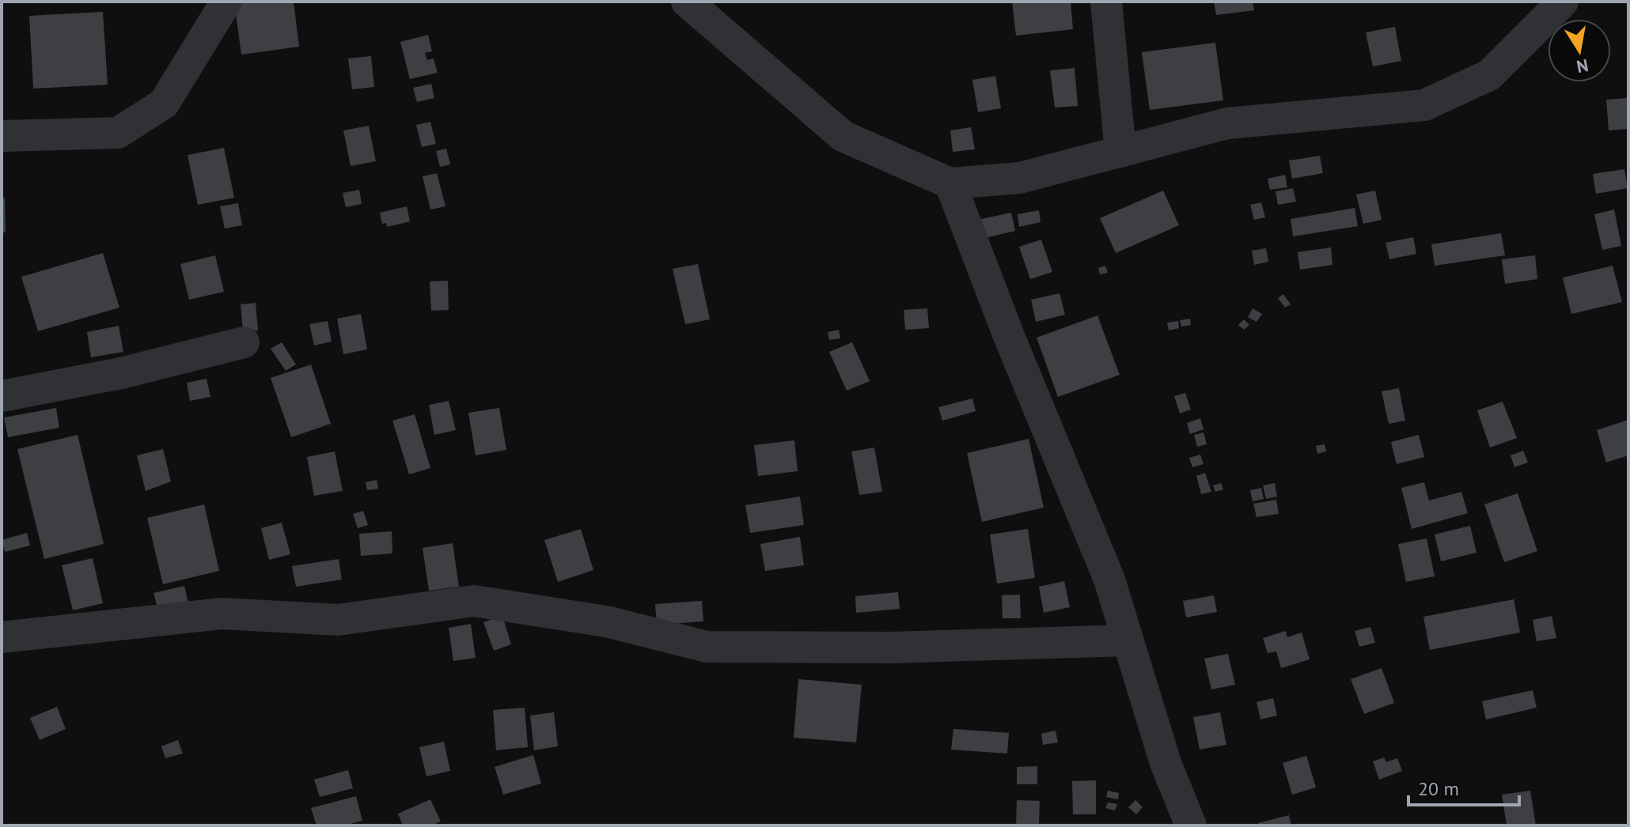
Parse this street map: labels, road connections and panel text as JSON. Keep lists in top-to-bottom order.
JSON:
{
  "scale_bar": "20 m",
  "north": "bottom"
}
